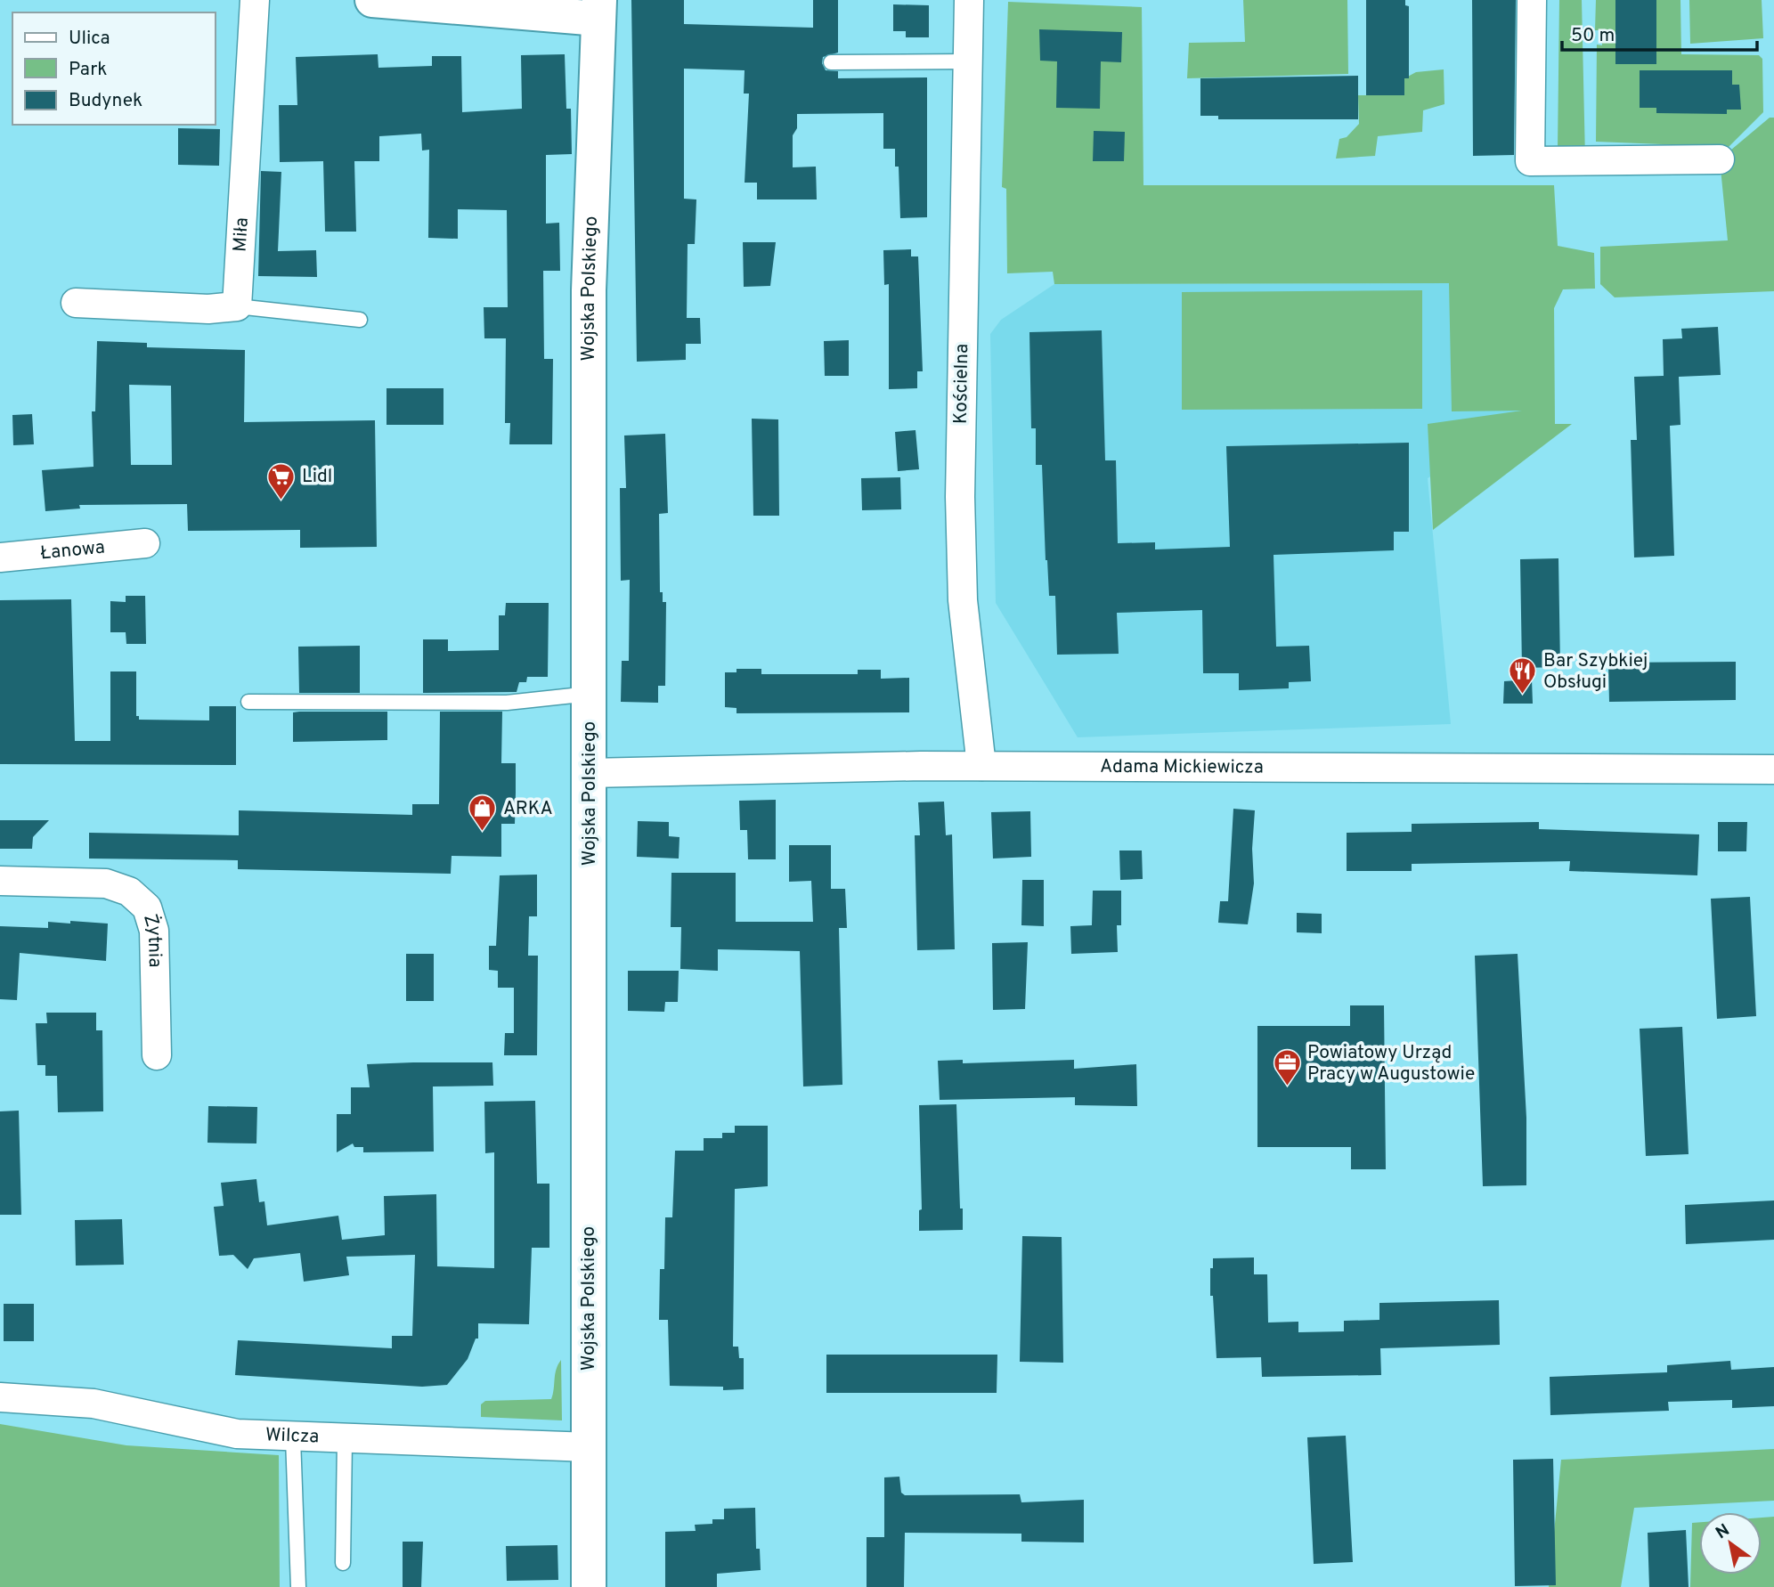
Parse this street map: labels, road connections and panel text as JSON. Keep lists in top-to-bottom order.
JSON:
{
  "streets": {
    "street": [
      "Miła",
      "Wojska Polskiego",
      "Kościelna",
      "Łanowa",
      "Adama Mickiewicza",
      "Żytnia",
      "Wilcza"
    ]
  },
  "crossings": [
    ["Wojska Polskiego", "Adama Mickiewicza"],
    ["Wojska Polskiego", "Wilcza"],
    ["Kościelna", "Adama Mickiewicza"]
  ],
  "places": {
    "supermarket": ["Lidl"],
    "restaurant": ["Bar Szybkiej Obsługi"],
    "shop": ["ARKA"],
    "office": ["Powiatowy Urząd Pracy w Augustowie"]
  },
  "legend": ["Ulica", "Park", "Budynek"],
  "scale_bar": "50 m",
  "north": "top left"
}
